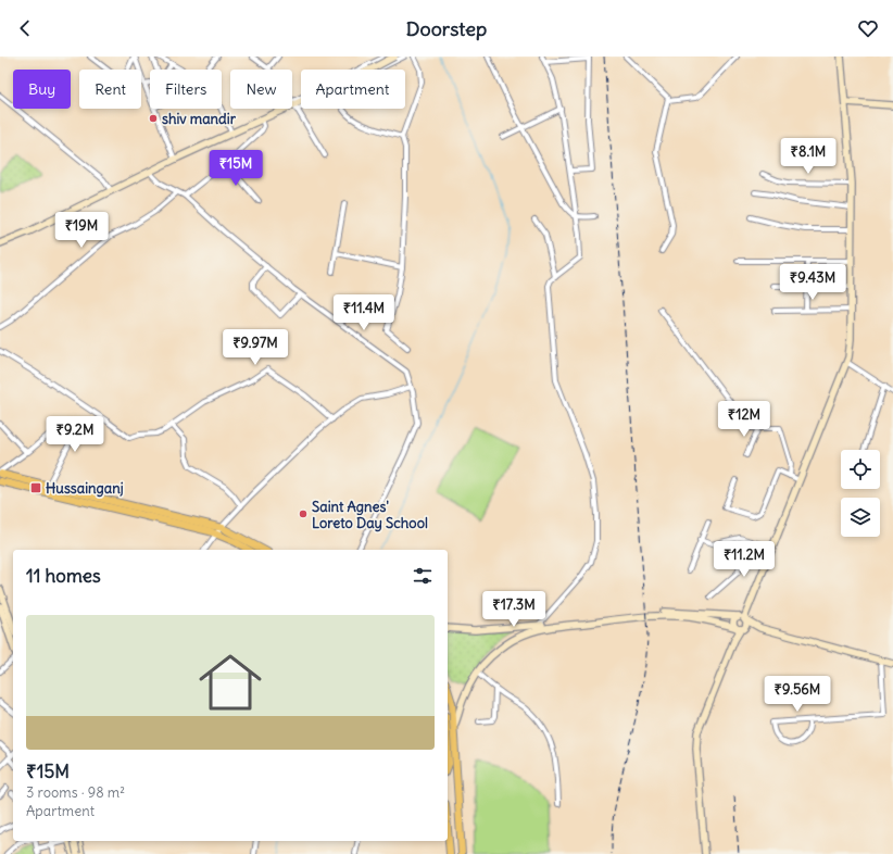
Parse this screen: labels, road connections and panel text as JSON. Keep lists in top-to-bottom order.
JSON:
{
  "places": {
    "other": ["shiv mandir", "Saint Agnes' Loreto Day School"],
    "transit": ["Hussainganj"]
  },
  "page": {
    "header": "Doorstep",
    "chip": [
      "Buy",
      "Rent",
      "Filters",
      "New",
      "Apartment"
    ],
    "price": [
      "₹8.1M",
      "₹15M",
      "₹19M",
      "₹9.43M",
      "₹11.4M",
      "₹9.97M",
      "₹12M",
      "₹9.2M",
      "₹11.2M",
      "₹17.3M",
      "₹9.56M"
    ],
    "heading": "11 homes",
    "list": [
      {
        "name": "₹15M",
        "note": "3 rooms · 98 m² · Apartment"
      }
    ]
  }
}
